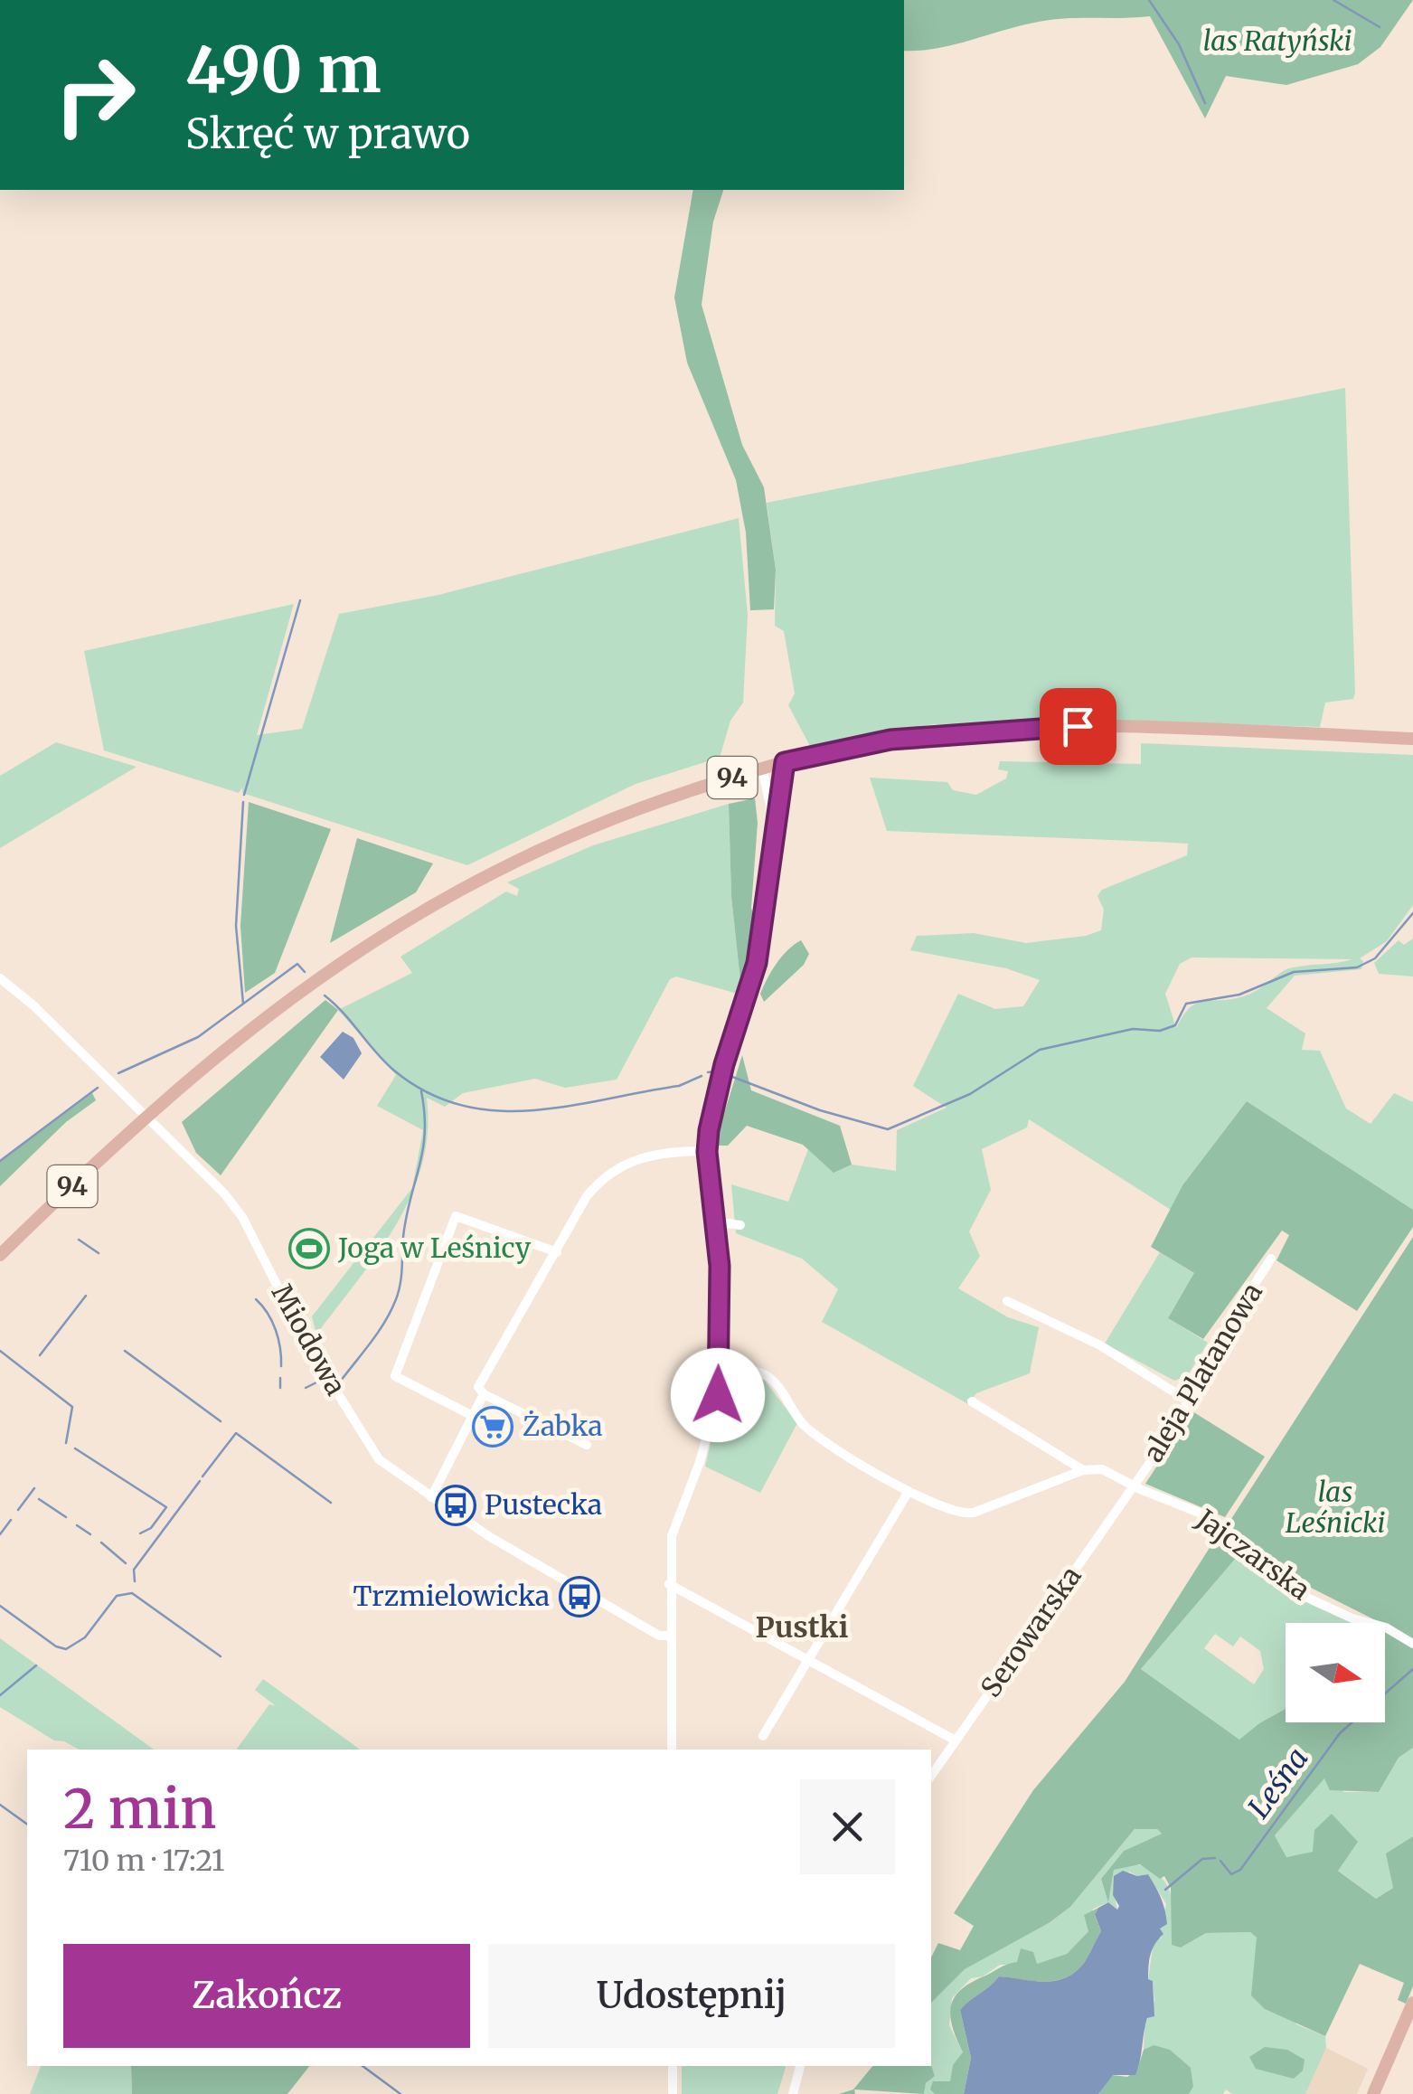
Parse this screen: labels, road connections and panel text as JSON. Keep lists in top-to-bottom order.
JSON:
{
  "streets": {
    "main road": ["94"],
    "street": [
      "Miodowa",
      "aleja Platanowa",
      "Jajczarska",
      "Serowarska"
    ]
  },
  "crossings": [
    ["94", "Miodowa"],
    ["aleja Platanowa", "Jajczarska"],
    ["aleja Platanowa", "Serowarska"],
    ["Jajczarska", "Serowarska"]
  ],
  "districts": ["Pustki"],
  "water": ["Leśna"],
  "parks": ["las Ratyński", "las Leśnicki"],
  "places": {
    "sports": ["Joga w Leśnicy"],
    "supermarket": ["Żabka"],
    "bus stop": ["Pustecka", "Trzmielowicka"]
  },
  "north": "right",
  "page": {
    "turn": ["490 m", "Skręć w prawo"],
    "heading": ["2 min", "710 m · 17:21"],
    "buttons": ["Zakończ", "Udostępnij"]
  }
}
